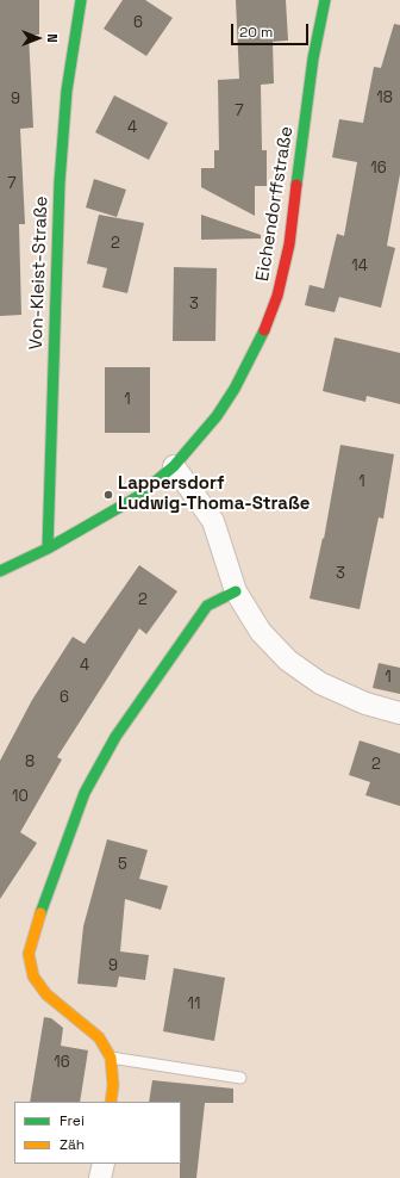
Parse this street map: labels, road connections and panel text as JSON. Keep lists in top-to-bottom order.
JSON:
{
  "streets": {
    "street": ["Eichendorffstraße", "Von-Kleist-Straße"]
  },
  "crossings": [
    ["Eichendorffstraße", "Von-Kleist-Straße"]
  ],
  "places": ["Lappersdorf Ludwig-Thoma-Straße"],
  "house_numbers": [
    "6",
    "18",
    "9",
    "7",
    "4",
    "16",
    "7",
    "2",
    "14",
    "3",
    "1",
    "1",
    "3",
    "2",
    "4",
    "1",
    "6",
    "8",
    "2",
    "10",
    "5",
    "9",
    "11",
    "16"
  ],
  "legend": ["Frei", "Zäh"],
  "scale_bar": "20 m",
  "north": "right"
}
